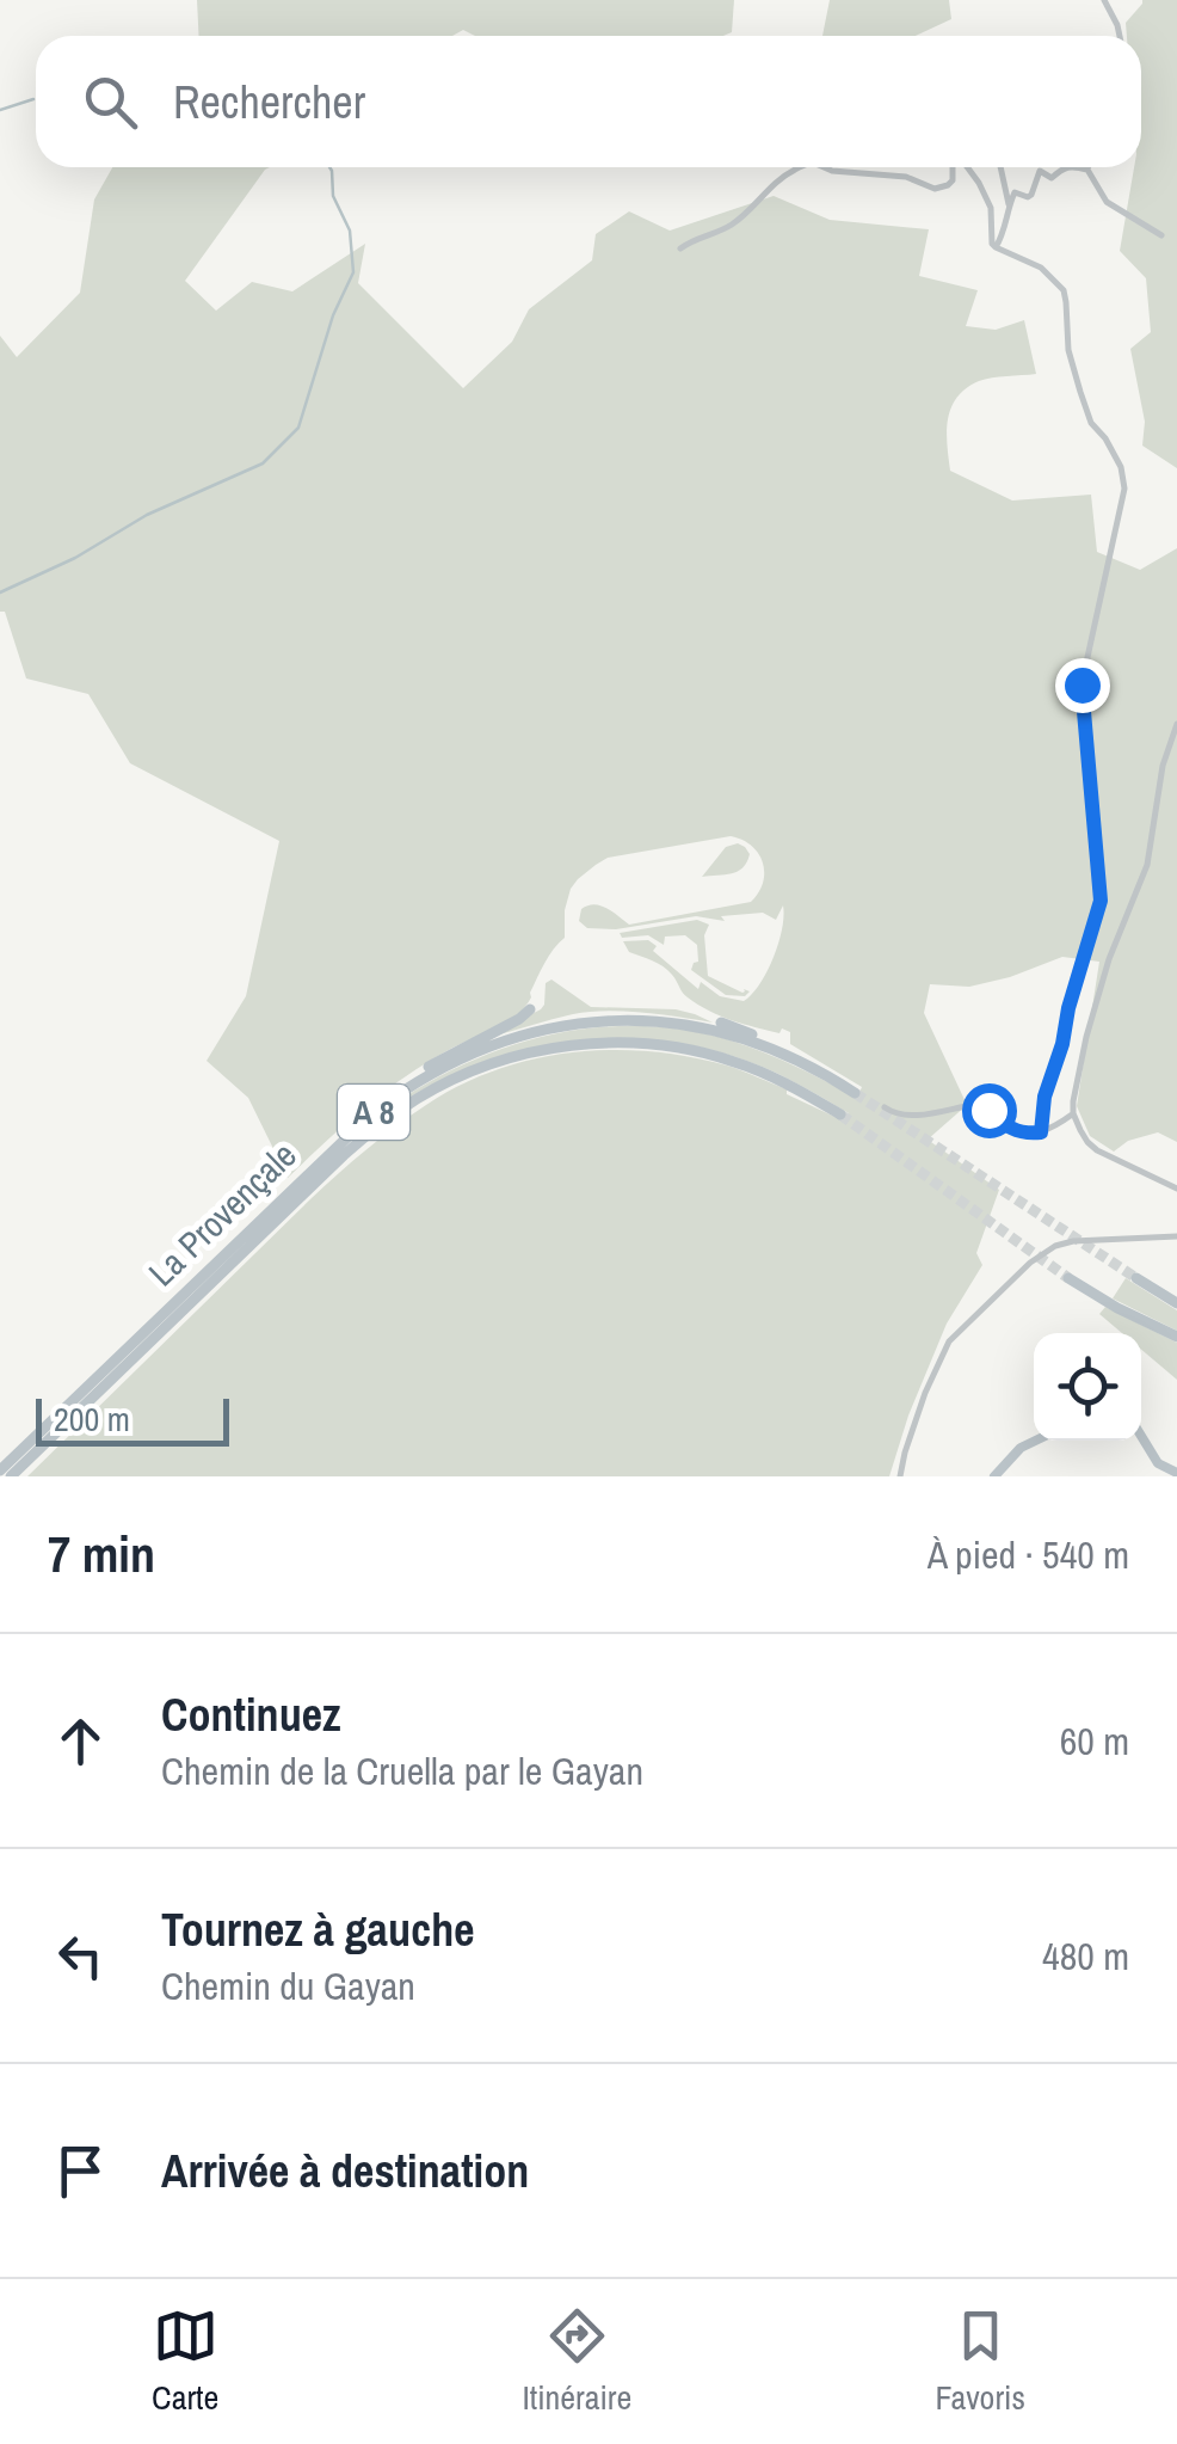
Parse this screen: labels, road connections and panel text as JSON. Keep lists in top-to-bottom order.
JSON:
{
  "streets": {
    "highway": ["A 8", "La Provençale"]
  },
  "scale_bar": "200 m",
  "page": {
    "search": "Rechercher",
    "scale": "200 m",
    "heading": ["7 min", "À pied · 540 m"],
    "list": [
      ["Continuez", "Chemin de la Cruella par le Gayan", "60 m"],
      ["Tournez à gauche", "Chemin du Gayan", "480 m"],
      "Arrivée à destination"
    ],
    "nav": ["Carte", "Itinéraire", "Favoris"]
  }
}
